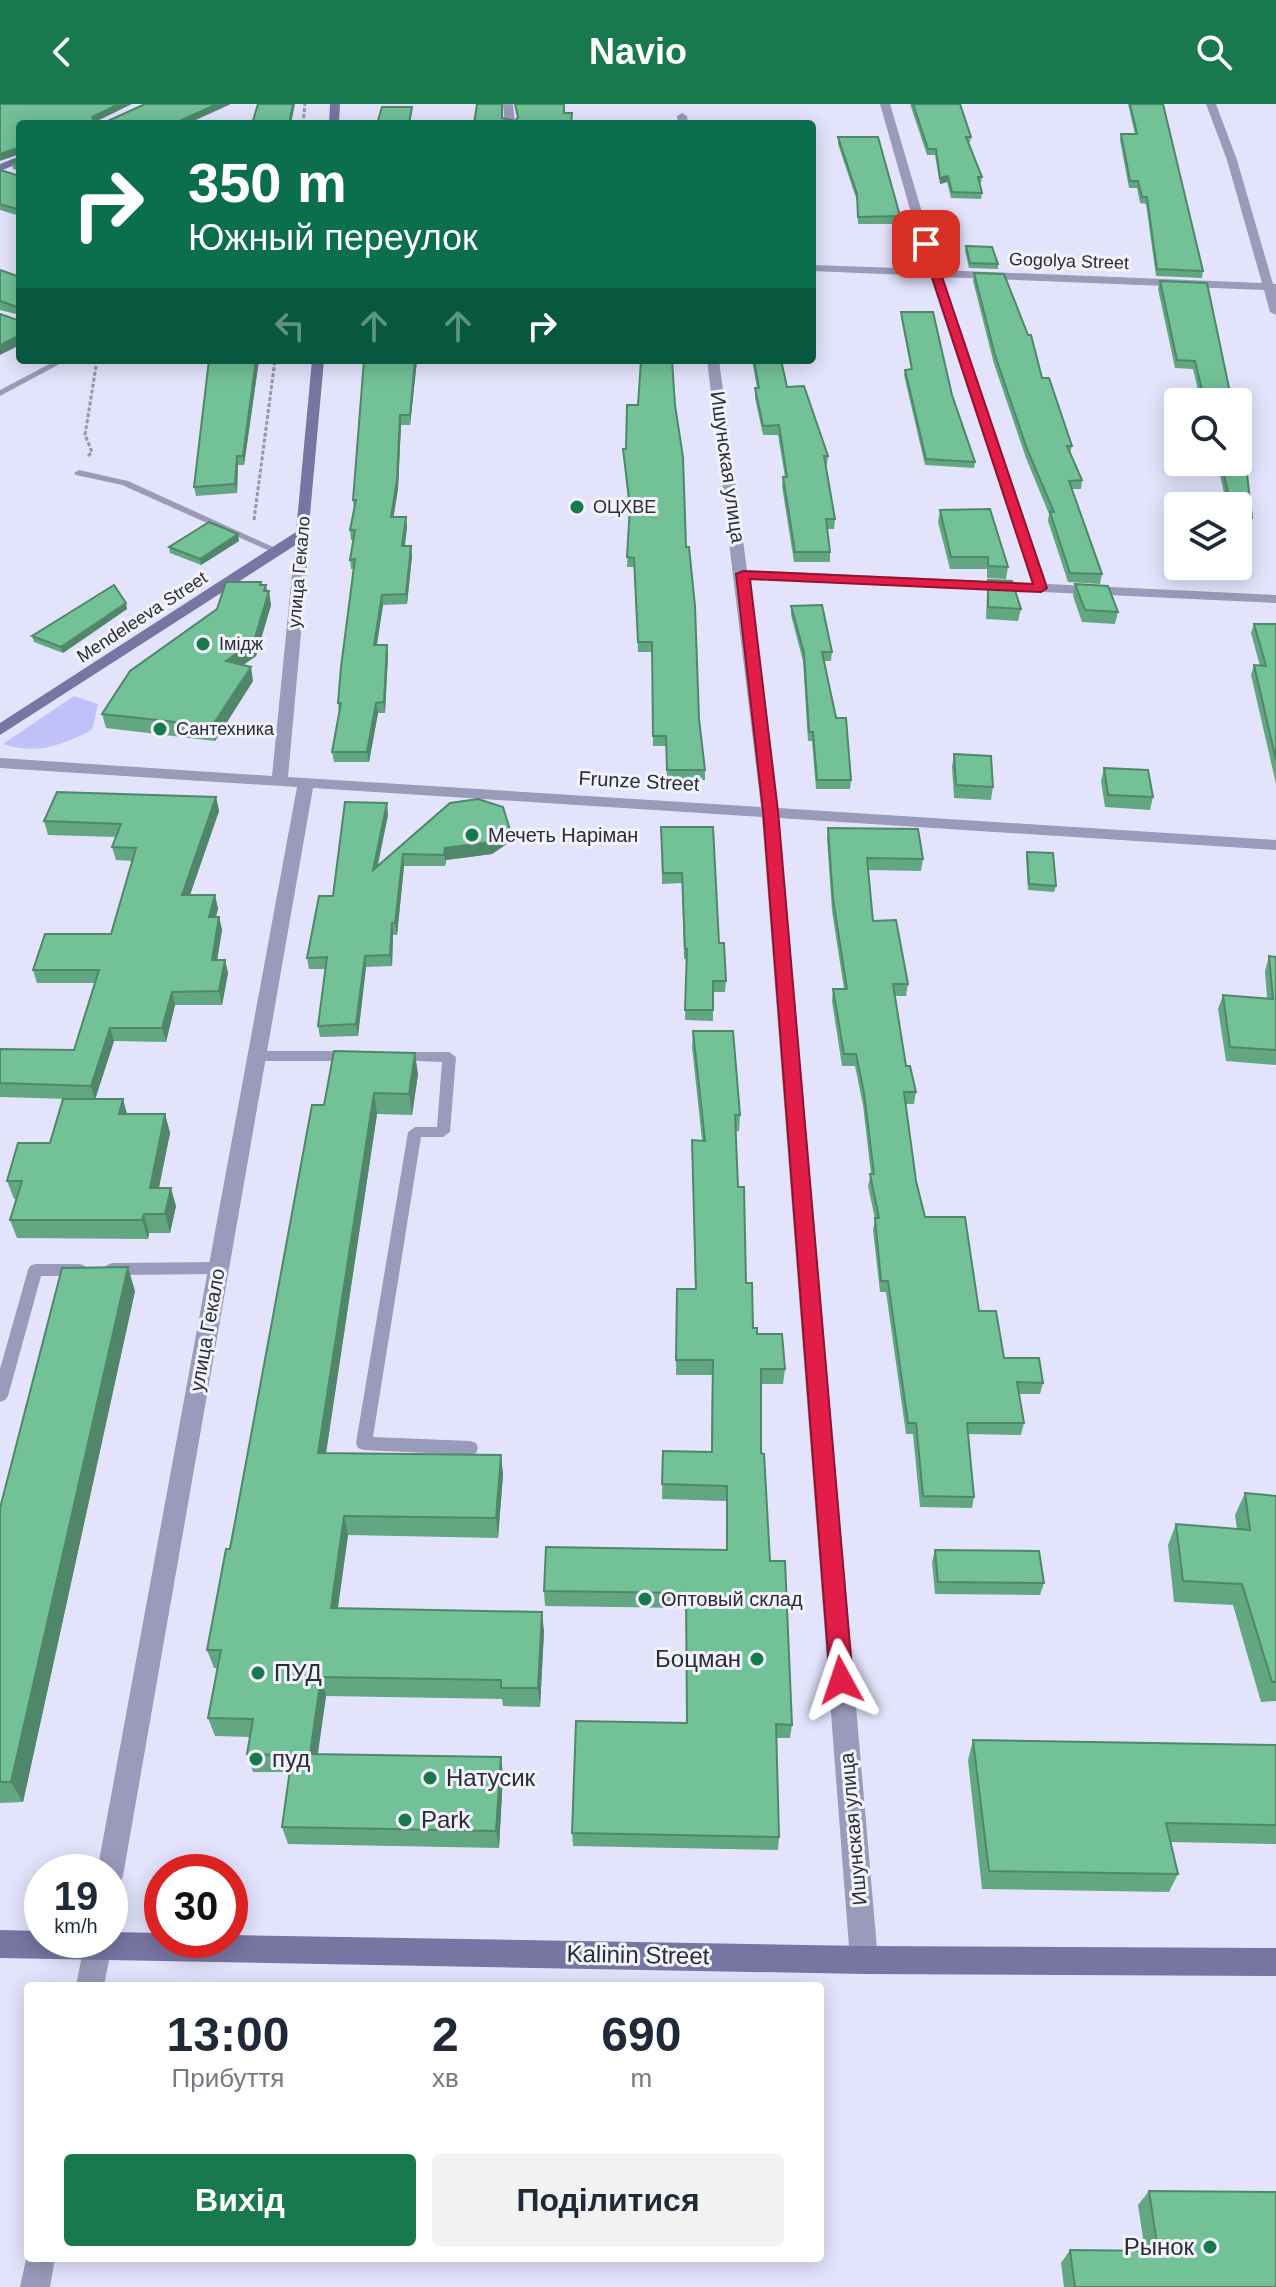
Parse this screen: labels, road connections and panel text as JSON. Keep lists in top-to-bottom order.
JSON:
{
  "streets": {
    "main road": ["улица Гекало", "Mendeleeva Street", "Kalinin Street"],
    "street": ["Gogolya Street", "Ишунская улица", "Frunze Street"]
  },
  "crossings": [
    ["Ишунская улица", "Frunze Street"],
    ["Ишунская улица", "Kalinin Street"],
    ["улица Гекало", "Mendeleeva Street"],
    ["улица Гекало", "Frunze Street"]
  ],
  "places": [
    "ОЦХВЕ",
    "Імідж",
    "Сантехника",
    "Мечеть Наріман",
    "Оптовый склад",
    "Боцман",
    "ПУД",
    "пуд",
    "Натусик",
    "Park",
    "Рынок"
  ],
  "page": {
    "header": "Navio",
    "turn": ["350 m", "Южный переулок"],
    "speed": "19 km/h",
    "limit": "30",
    "eta": [
      "13:00",
      "Прибуття",
      "2",
      "хв",
      "690",
      "m"
    ],
    "buttons": ["Вихід", "Поділитися"]
  }
}
